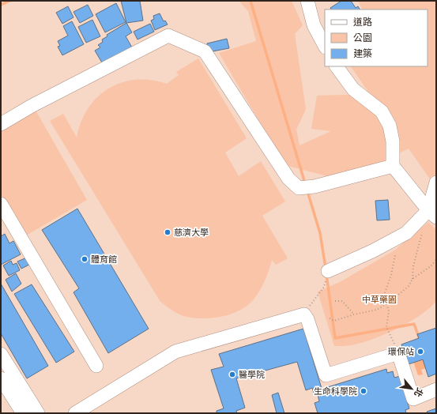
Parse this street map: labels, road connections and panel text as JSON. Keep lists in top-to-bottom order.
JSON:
{
  "parks": ["中草藥園"],
  "places": [
    "慈濟大學",
    "體育館",
    "環保站",
    "醫學院",
    "生命科學院"
  ],
  "legend": ["道路", "公園", "建築"],
  "north": "bottom right"
}
